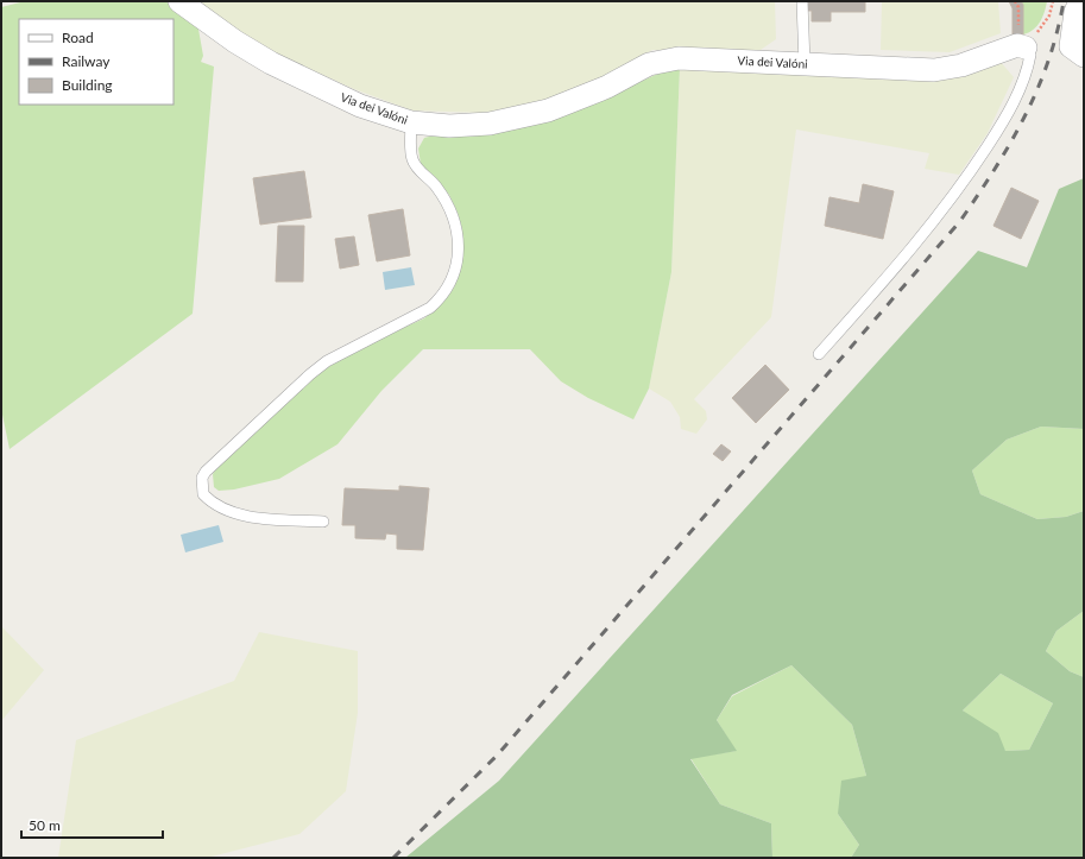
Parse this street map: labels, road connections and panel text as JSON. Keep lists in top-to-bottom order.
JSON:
{
  "streets": {
    "street": ["Via dei Valóni"]
  },
  "legend": ["Road", "Railway", "Building"],
  "scale_bar": "50 m"
}
